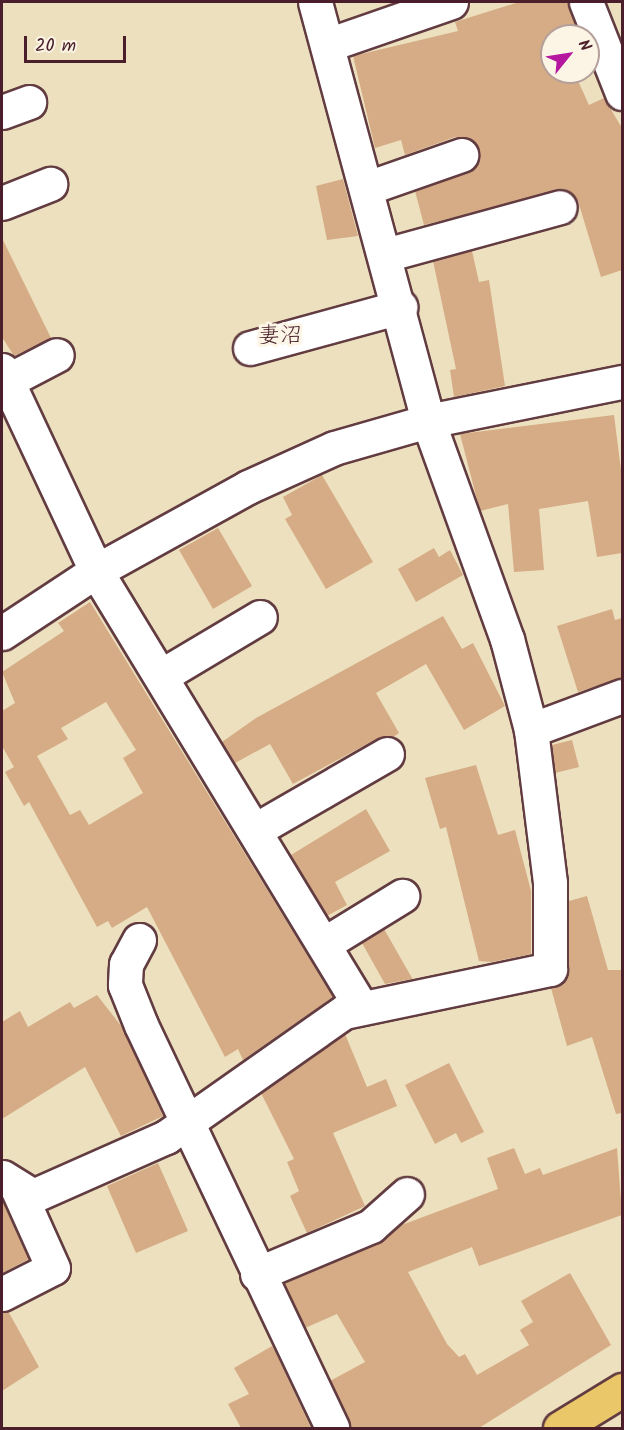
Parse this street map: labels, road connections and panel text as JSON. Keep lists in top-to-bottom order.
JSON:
{
  "districts": ["妻沼"],
  "scale_bar": "20 m",
  "north": "top right"
}
